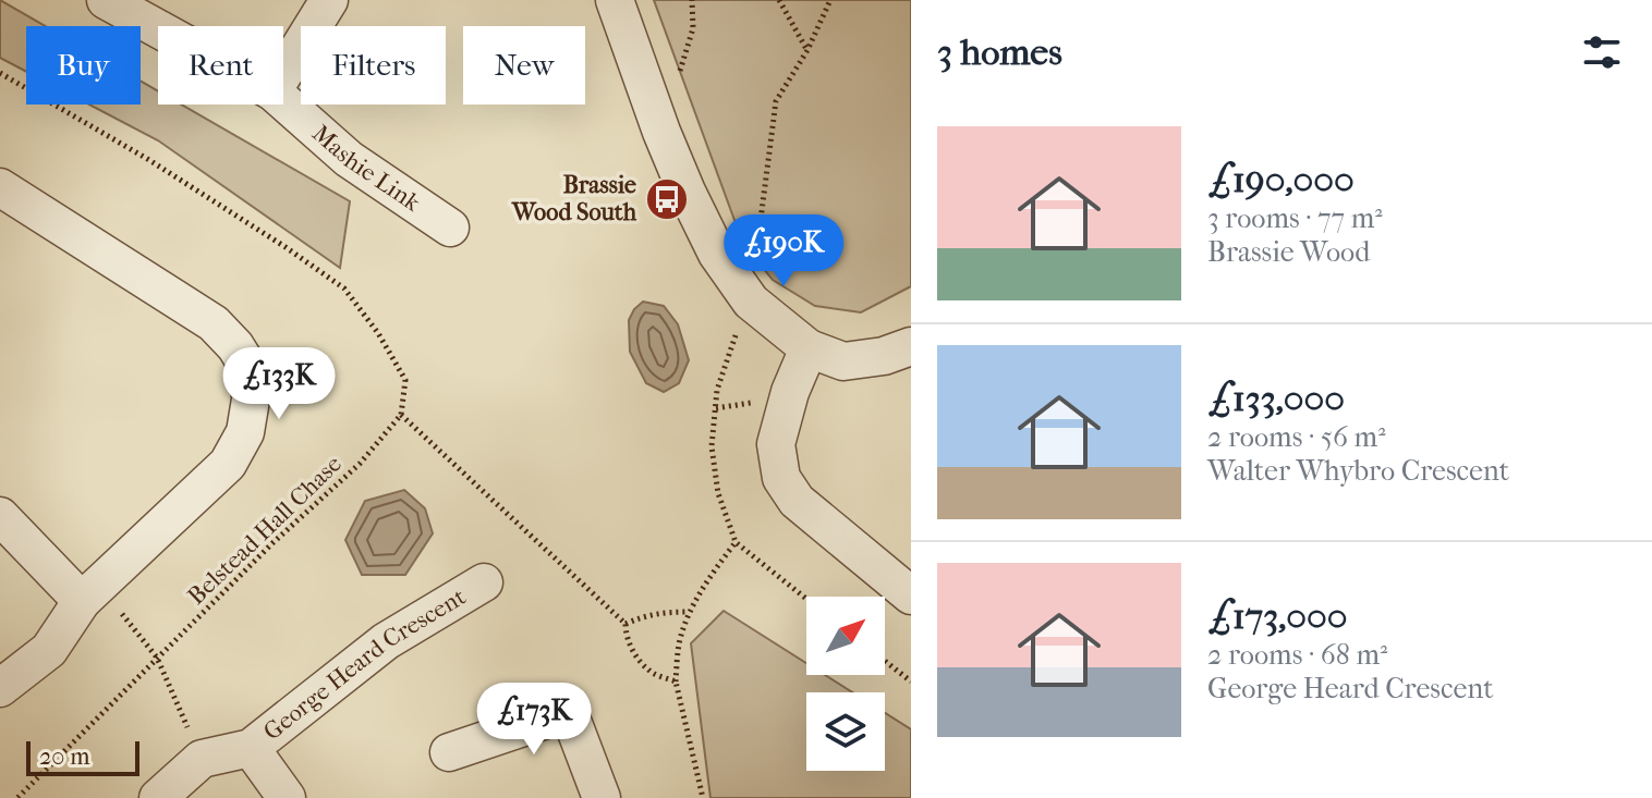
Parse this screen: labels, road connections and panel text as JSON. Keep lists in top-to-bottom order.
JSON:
{
  "streets": {
    "street": ["Mashie Link", "George Heard Crescent"],
    "path": ["Belstead Hall Chase"]
  },
  "places": {
    "bus stop": ["Brassie Wood South"]
  },
  "scale_bar": "20 m",
  "north": "top right",
  "page": {
    "heading": "3 homes",
    "chip": [
      "Buy",
      "Rent",
      "Filters",
      "New"
    ],
    "list": [
      {
        "name": "£190,000",
        "note": "3 rooms · 77 m² · Brassie Wood"
      },
      {
        "name": "£133,000",
        "note": "2 rooms · 56 m² · Walter Whybro Crescent"
      },
      {
        "name": "£173,000",
        "note": "2 rooms · 68 m² · George Heard Crescent"
      }
    ],
    "price": ["£190K", "£133K", "£173K"],
    "scale": "20 m"
  }
}
